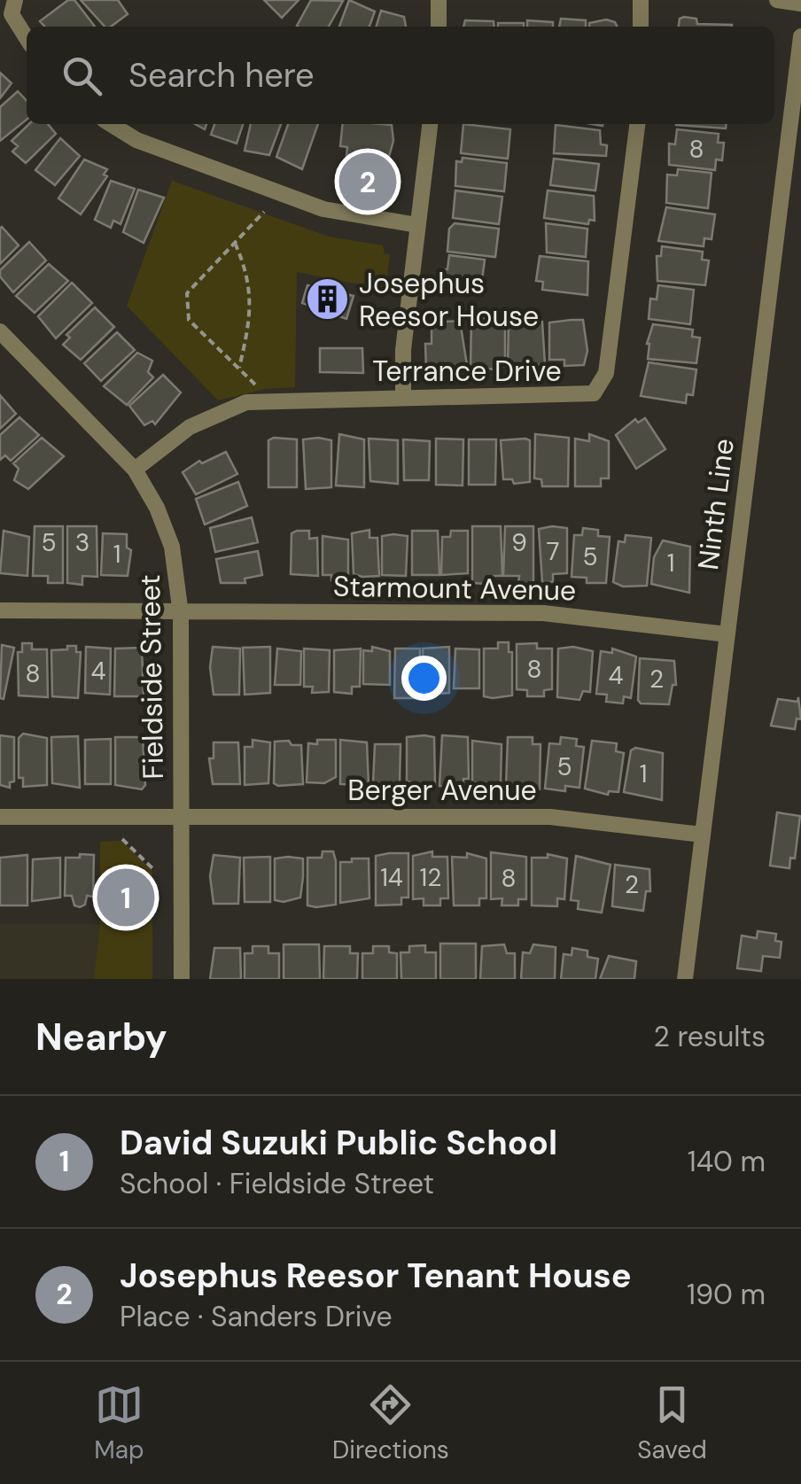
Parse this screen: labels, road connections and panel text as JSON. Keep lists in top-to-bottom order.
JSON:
{
  "streets": {
    "street": [
      "Terrance Drive",
      "Ninth Line",
      "Starmount Avenue",
      "Fieldside Street",
      "Berger Avenue"
    ]
  },
  "crossings": [
    ["Terrance Drive", "Fieldside Street"],
    ["Ninth Line", "Starmount Avenue"],
    ["Ninth Line", "Berger Avenue"],
    ["Starmount Avenue", "Fieldside Street"],
    ["Fieldside Street", "Berger Avenue"]
  ],
  "places": {
    "building": ["Josephus Reesor House"]
  },
  "house_numbers": [
    "8",
    "5",
    "3",
    "9",
    "7",
    "1",
    "5",
    "1",
    "8",
    "4",
    "8",
    "4",
    "2",
    "5",
    "1",
    "14",
    "12",
    "8",
    "2"
  ],
  "page": {
    "search": "Search here",
    "pins": ["2", "1"],
    "heading": ["Nearby", "2 results"],
    "list": [
      {
        "mark": "1",
        "name": "David Suzuki Public School",
        "note": "School · Fieldside Street",
        "value": "140 m"
      },
      {
        "mark": "2",
        "name": "Josephus Reesor Tenant House",
        "note": "Place · Sanders Drive",
        "value": "190 m"
      }
    ],
    "nav": ["Map", "Directions", "Saved"]
  }
}
